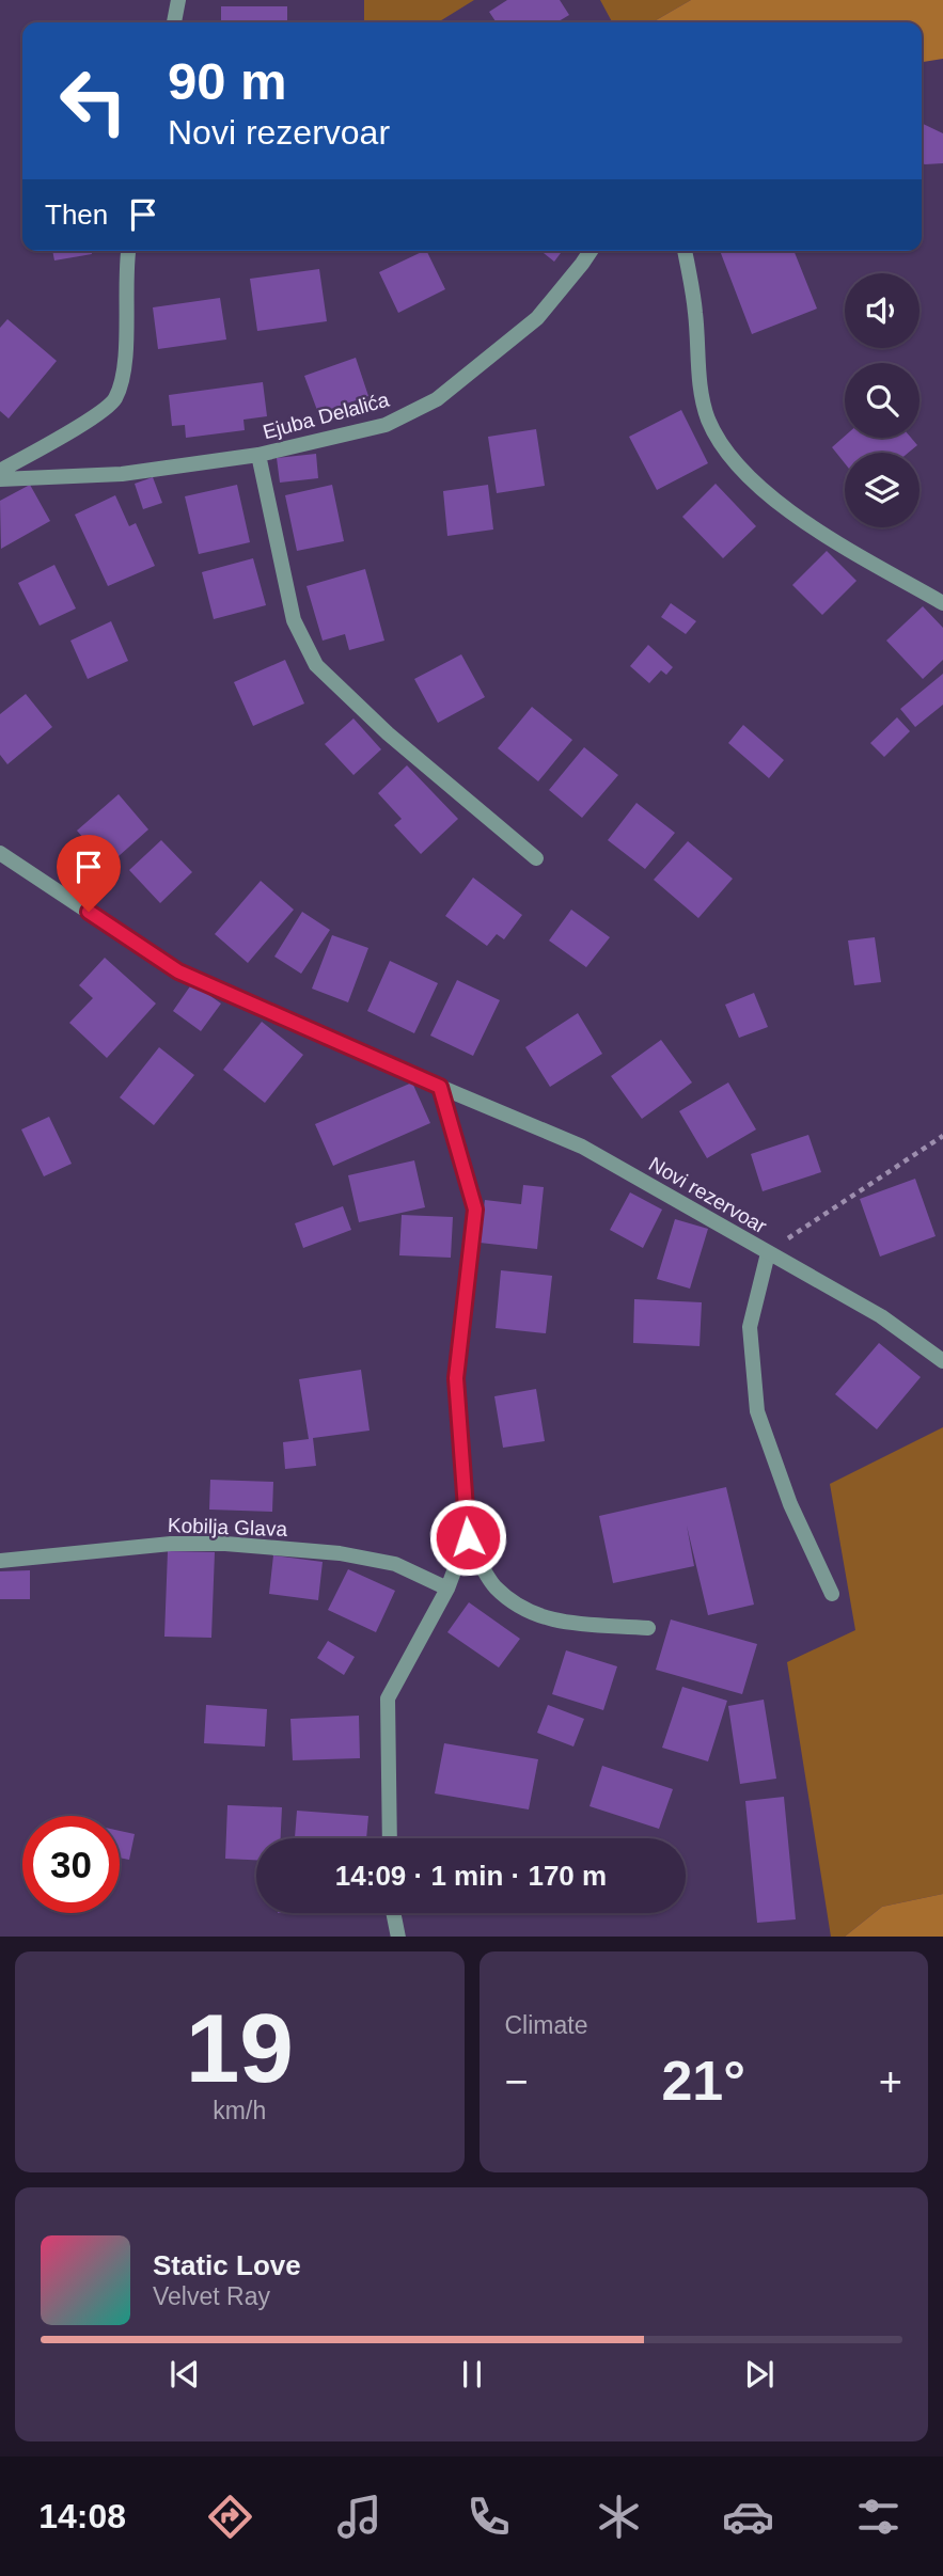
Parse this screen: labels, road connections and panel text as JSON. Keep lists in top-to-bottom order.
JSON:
{
  "streets": {
    "street": ["Ejuba Delalića", "Novi rezervoar", "Kobilja Glava"]
  },
  "page": {
    "turn": ["90 m", "Novi rezervoar"],
    "then": "Then",
    "limit": "30",
    "trip": "14:09 · 1 min · 170 m",
    "tile": [
      ["19", "km/h"],
      "Climate"
    ],
    "heat": ["−", "21°", "+"],
    "song": ["Static Love", "Velvet Ray"],
    "tabs": "14:08"
  }
}
